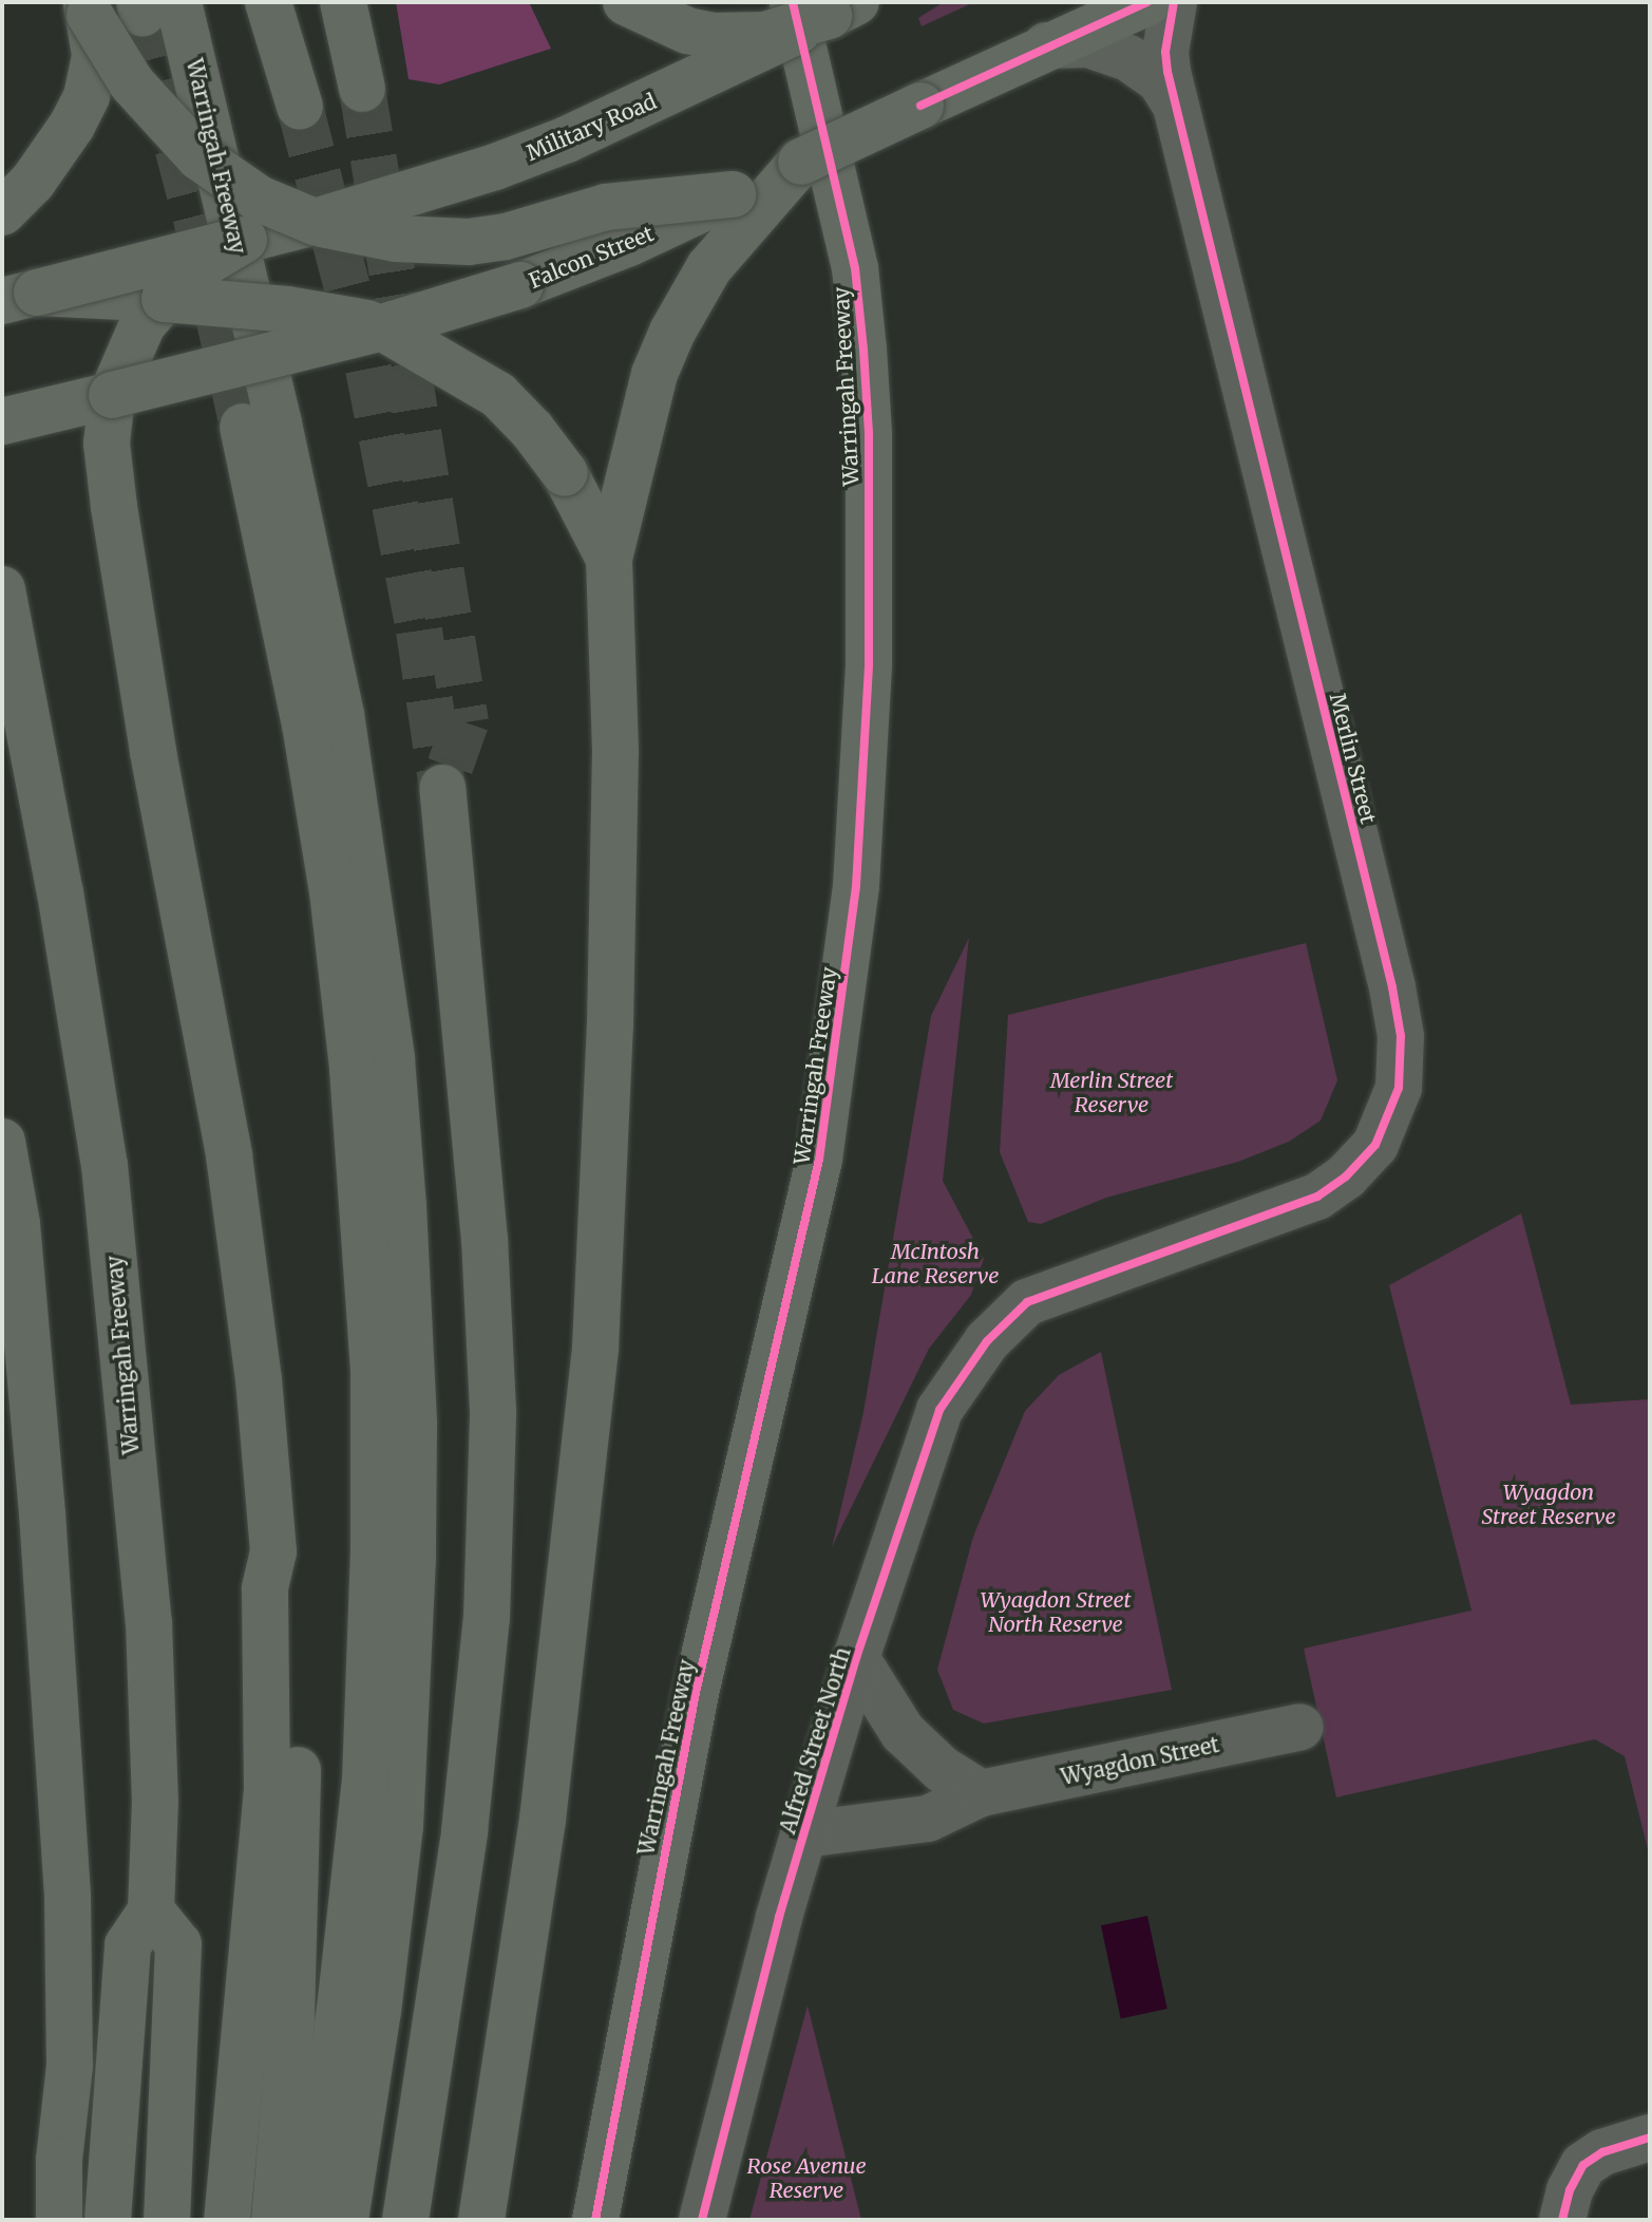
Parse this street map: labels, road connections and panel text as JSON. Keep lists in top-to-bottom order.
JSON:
{
  "streets": {
    "highway": ["Military Road", "Warringah Freeway", "Falcon Street"],
    "street": ["Merlin Street", "Alfred Street North", "Wyagdon Street"]
  },
  "crossings": [
    ["Military Road", "Warringah Freeway"],
    ["Merlin Street", "Alfred Street North"],
    ["Alfred Street North", "Wyagdon Street"]
  ],
  "parks": [
    "Merlin Street Reserve",
    "McIntosh Lane Reserve",
    "Wyagdon Street Reserve",
    "Wyagdon Street North Reserve",
    "Rose Avenue Reserve"
  ]
}
